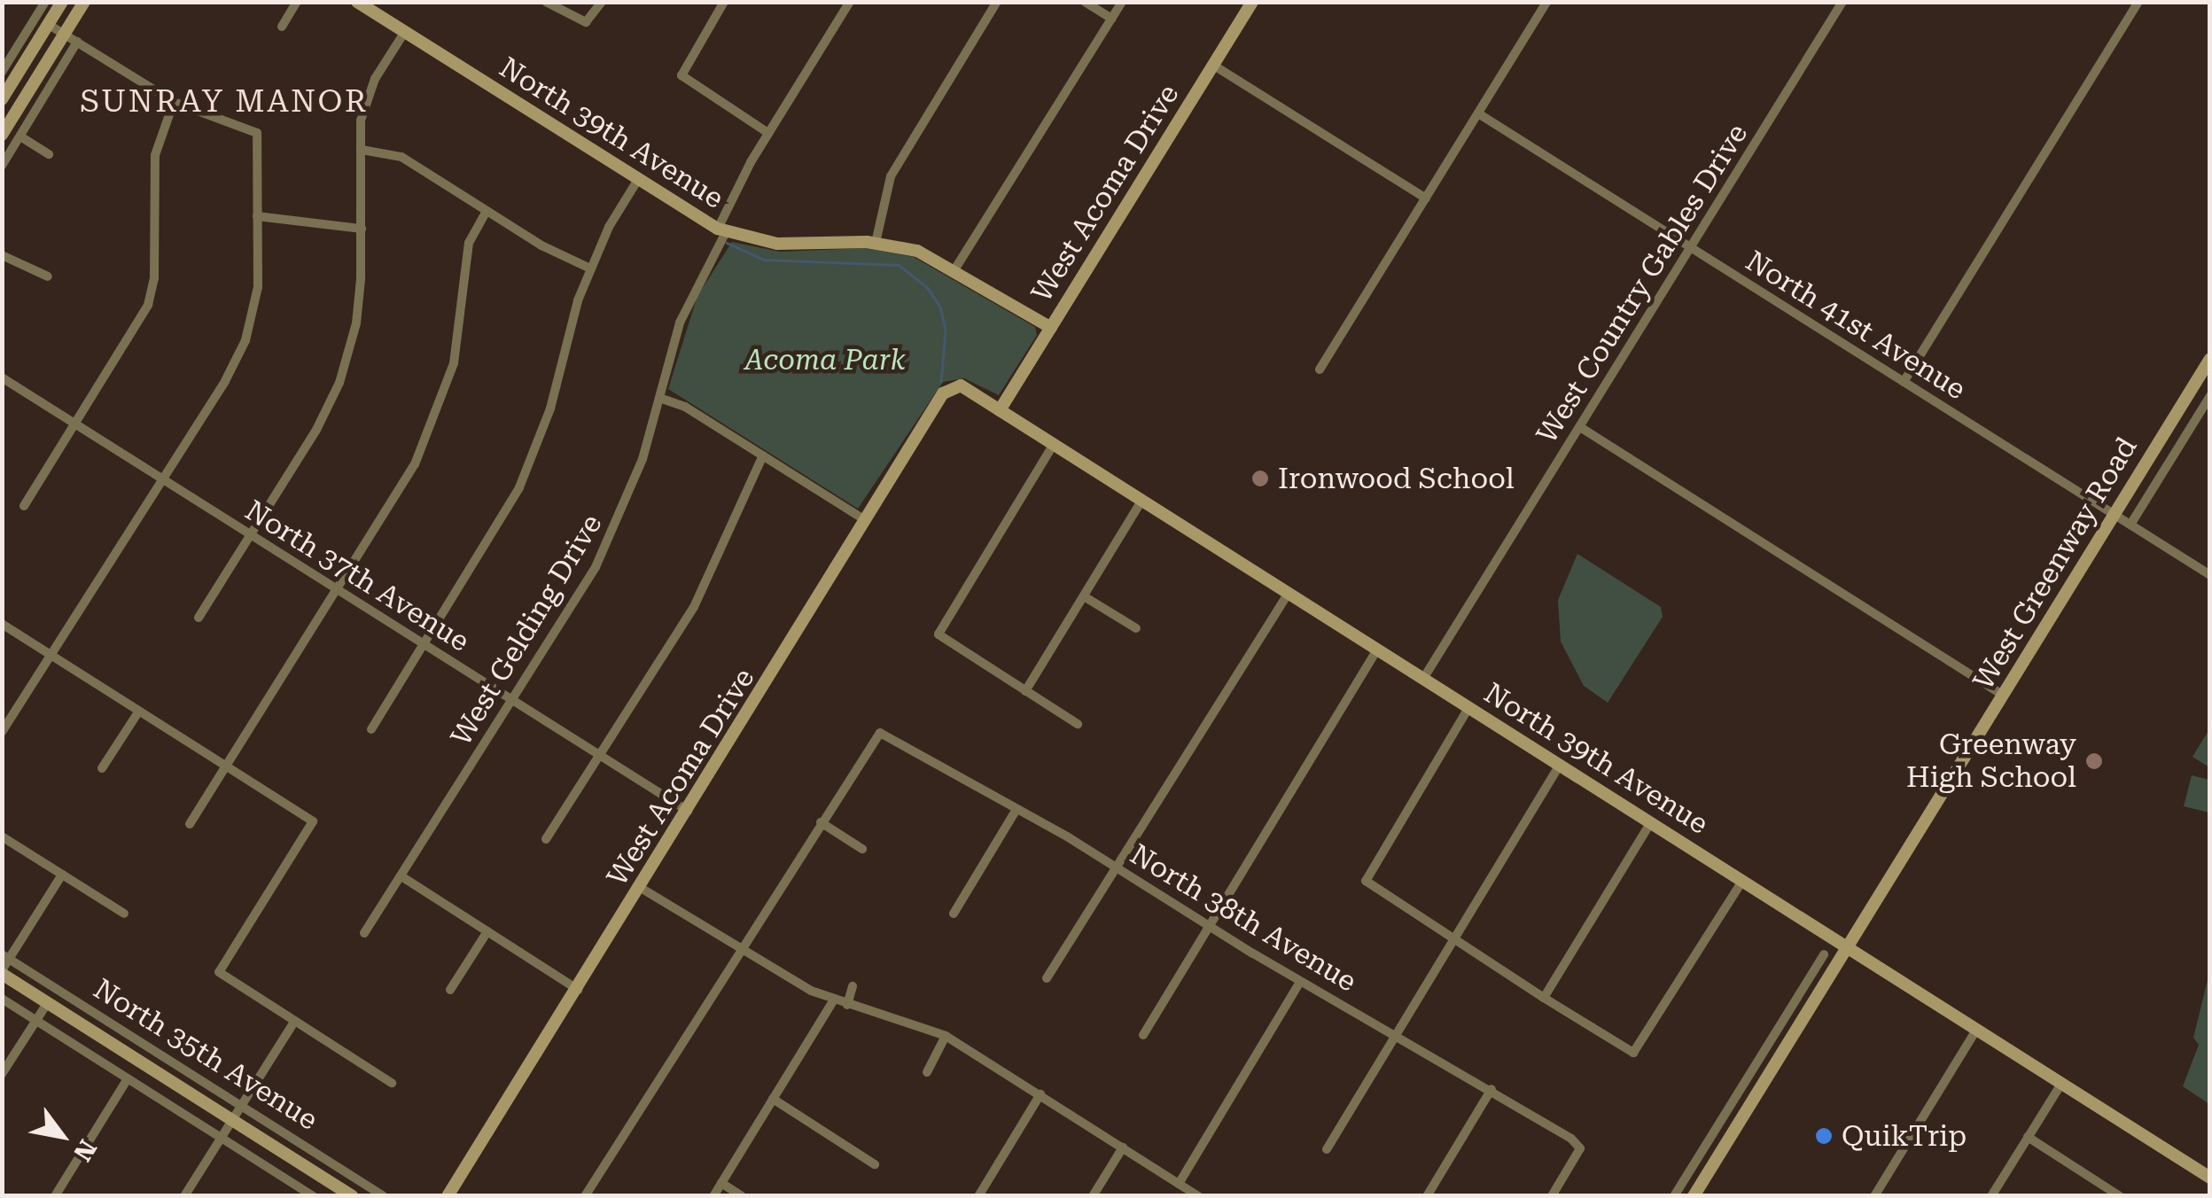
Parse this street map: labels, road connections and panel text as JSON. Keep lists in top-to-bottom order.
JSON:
{
  "streets": {
    "street": [
      "North 39th Avenue",
      "West Acoma Drive",
      "West Country Gables Drive",
      "North 41st Avenue",
      "West Greenway Road",
      "North 37th Avenue",
      "West Gelding Drive",
      "North 38th Avenue",
      "North 35th Avenue"
    ]
  },
  "crossings": [
    ["North 39th Avenue", "West Acoma Drive"],
    ["North 39th Avenue", "West Country Gables Drive"],
    ["North 39th Avenue", "West Greenway Road"],
    ["North 39th Avenue", "West Gelding Drive"],
    ["West Acoma Drive", "North 37th Avenue"],
    ["West Country Gables Drive", "North 41st Avenue"],
    ["North 41st Avenue", "West Greenway Road"],
    ["North 37th Avenue", "West Gelding Drive"]
  ],
  "districts": ["SUNRAY MANOR"],
  "parks": ["Acoma Park"],
  "places": ["Ironwood School", "Greenway High School", "QuikTrip"],
  "north": "bottom right"
}
